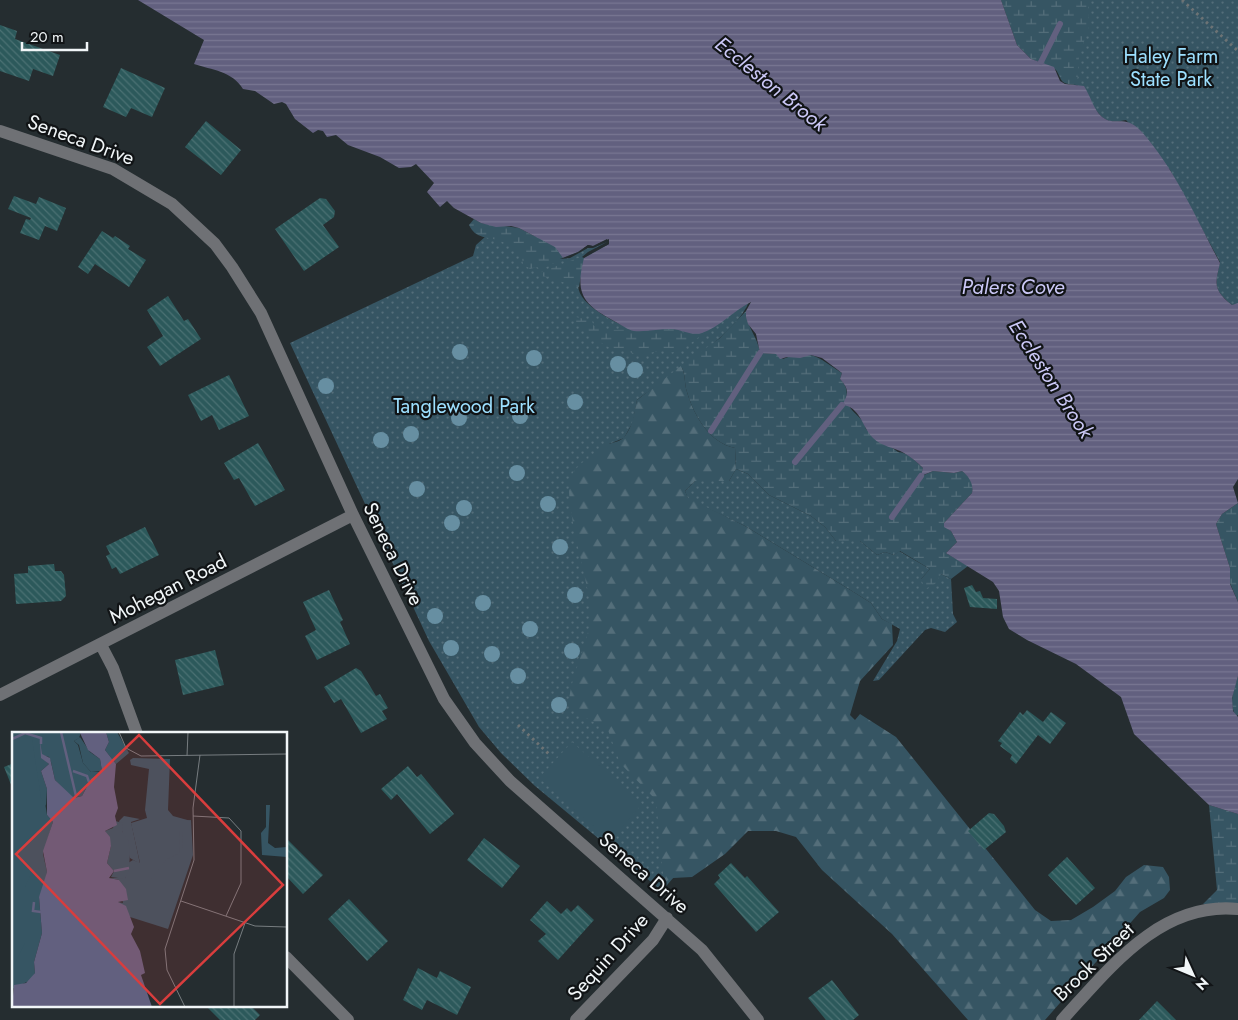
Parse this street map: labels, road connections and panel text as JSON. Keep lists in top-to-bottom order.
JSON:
{
  "streets": {
    "street": [
      "Seneca Drive",
      "Mohegan Road",
      "Sequin Drive",
      "Brook Street"
    ]
  },
  "crossings": [
    ["Seneca Drive", "Mohegan Road"],
    ["Seneca Drive", "Sequin Drive"]
  ],
  "water": ["Eccleston Brook", "Palers Cove"],
  "parks": ["Haley Farm State Park", "Tanglewood Park"],
  "scale_bar": "20 m",
  "north": "bottom right"
}
